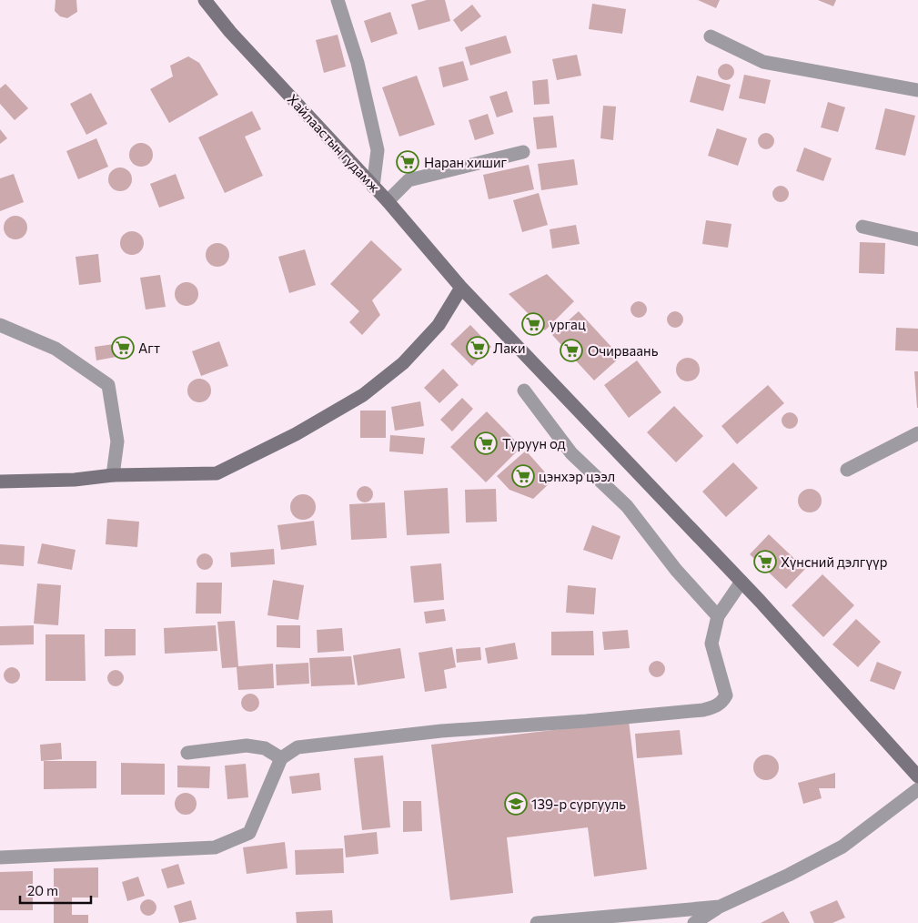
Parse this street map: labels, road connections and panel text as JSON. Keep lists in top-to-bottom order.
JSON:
{
  "streets": {
    "main road": ["Хайлаастын гудамж"]
  },
  "places": {
    "supermarket": [
      "Наран хишиг",
      "ургац",
      "Агт",
      "Лаки",
      "Очирваань",
      "Туруун од",
      "цэнхэр цээл",
      "Хүнсний дэлгүүр"
    ],
    "school or university": ["139-р сургууль"]
  },
  "scale_bar": "20 m"
}
